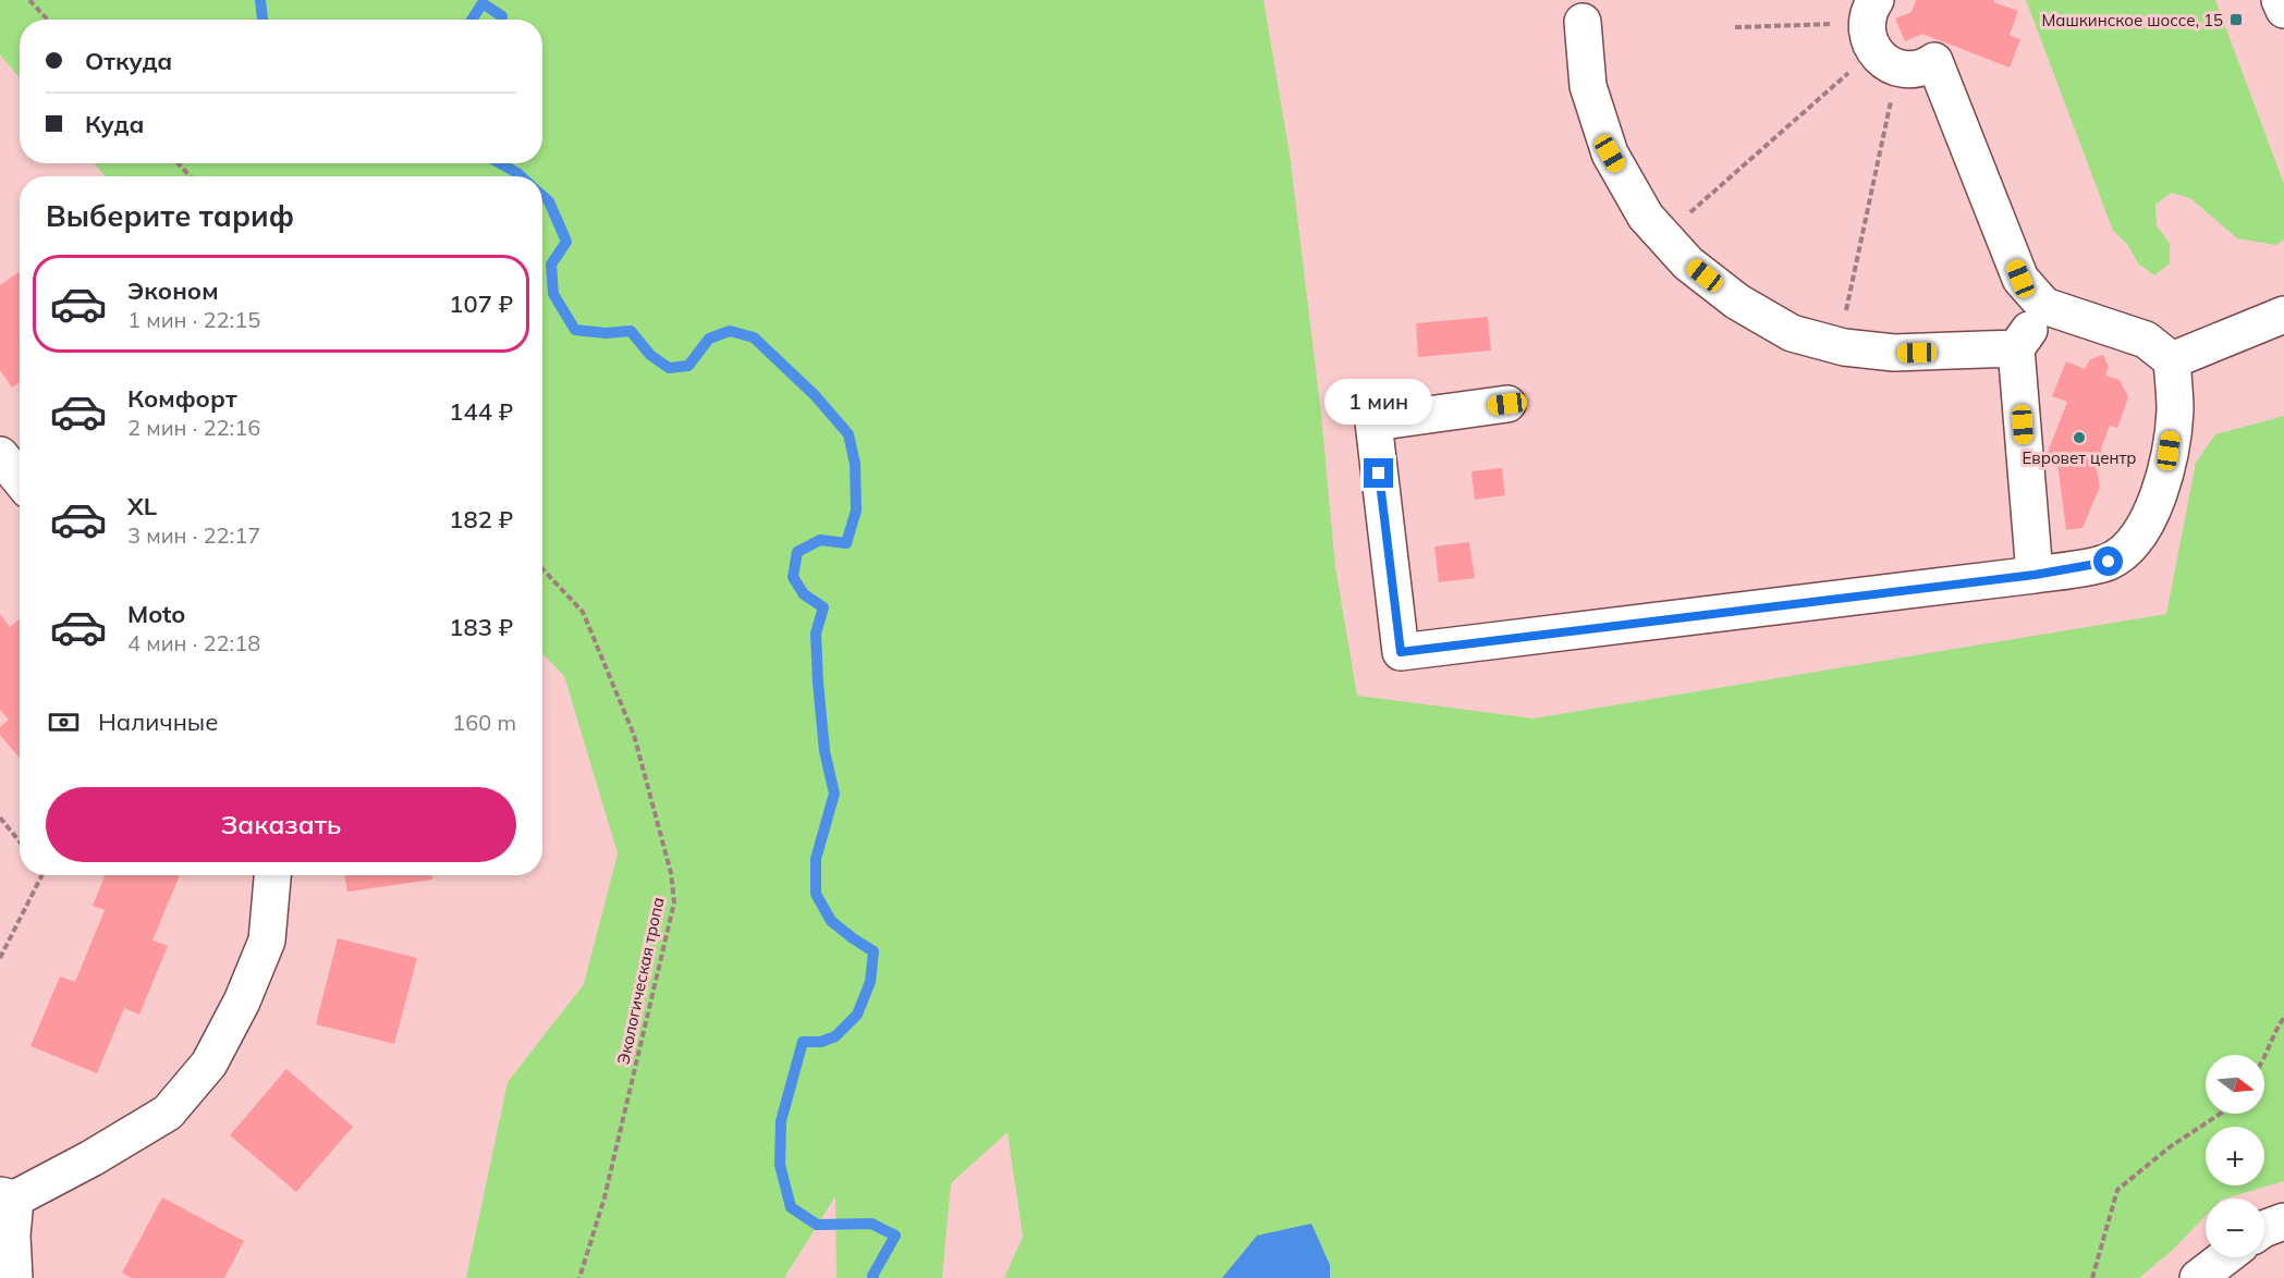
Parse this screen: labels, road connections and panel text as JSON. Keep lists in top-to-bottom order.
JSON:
{
  "streets": {
    "path": ["Экологическая тропа"]
  },
  "places": {
    "transit": ["Машкинское шоссе, 15"],
    "other": ["Евровет центр"]
  },
  "north": "right",
  "page": {
    "banner": ["Откуда", "Куда"],
    "heading": "Выберите тариф",
    "list": [
      {
        "name": "Эконом",
        "note": "1 мин · 22:15",
        "value": "107 ₽"
      },
      {
        "name": "Комфорт",
        "note": "2 мин · 22:16",
        "value": "144 ₽"
      },
      {
        "name": "XL",
        "note": "3 мин · 22:17",
        "value": "182 ₽"
      },
      {
        "name": "Moto",
        "note": "4 мин · 22:18",
        "value": "183 ₽"
      }
    ],
    "bubble": "1 мин",
    "pay": ["Наличные", "160 m"],
    "buttons": "Заказать",
    "map_buttons": ["+", "−"]
  }
}
